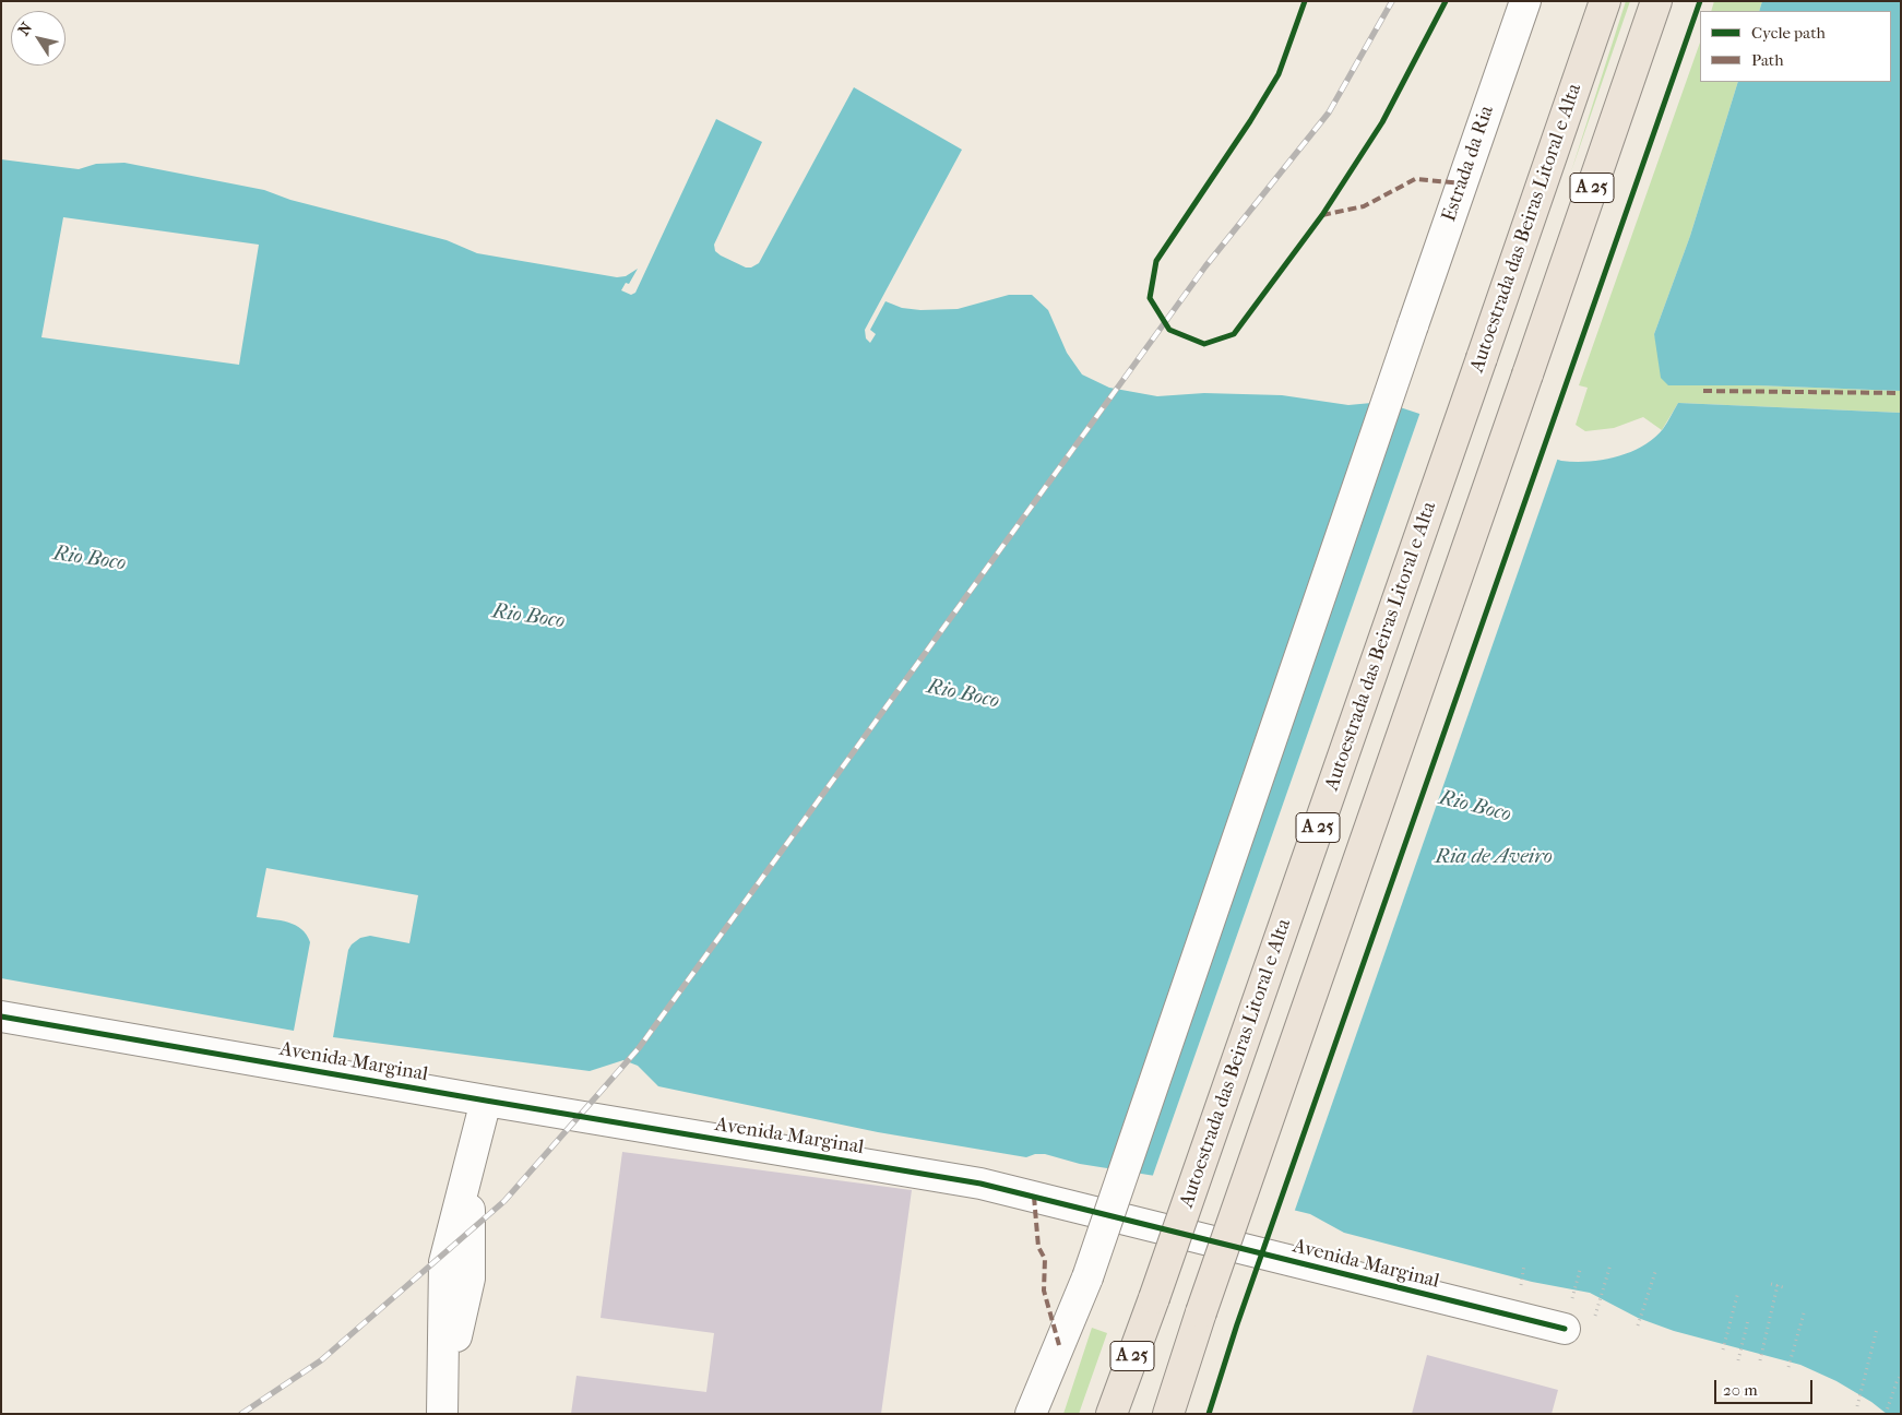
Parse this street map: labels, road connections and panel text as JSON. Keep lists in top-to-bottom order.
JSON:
{
  "streets": {
    "highway": ["A 25", "Autoestrada das Beiras Litoral e Alta"],
    "street": ["Estrada da Ria", "Avenida Marginal"]
  },
  "water": ["Rio Boco", "Ria de Aveiro"],
  "legend": ["Cycle path", "Path"],
  "scale_bar": "20 m",
  "north": "top left"
}
